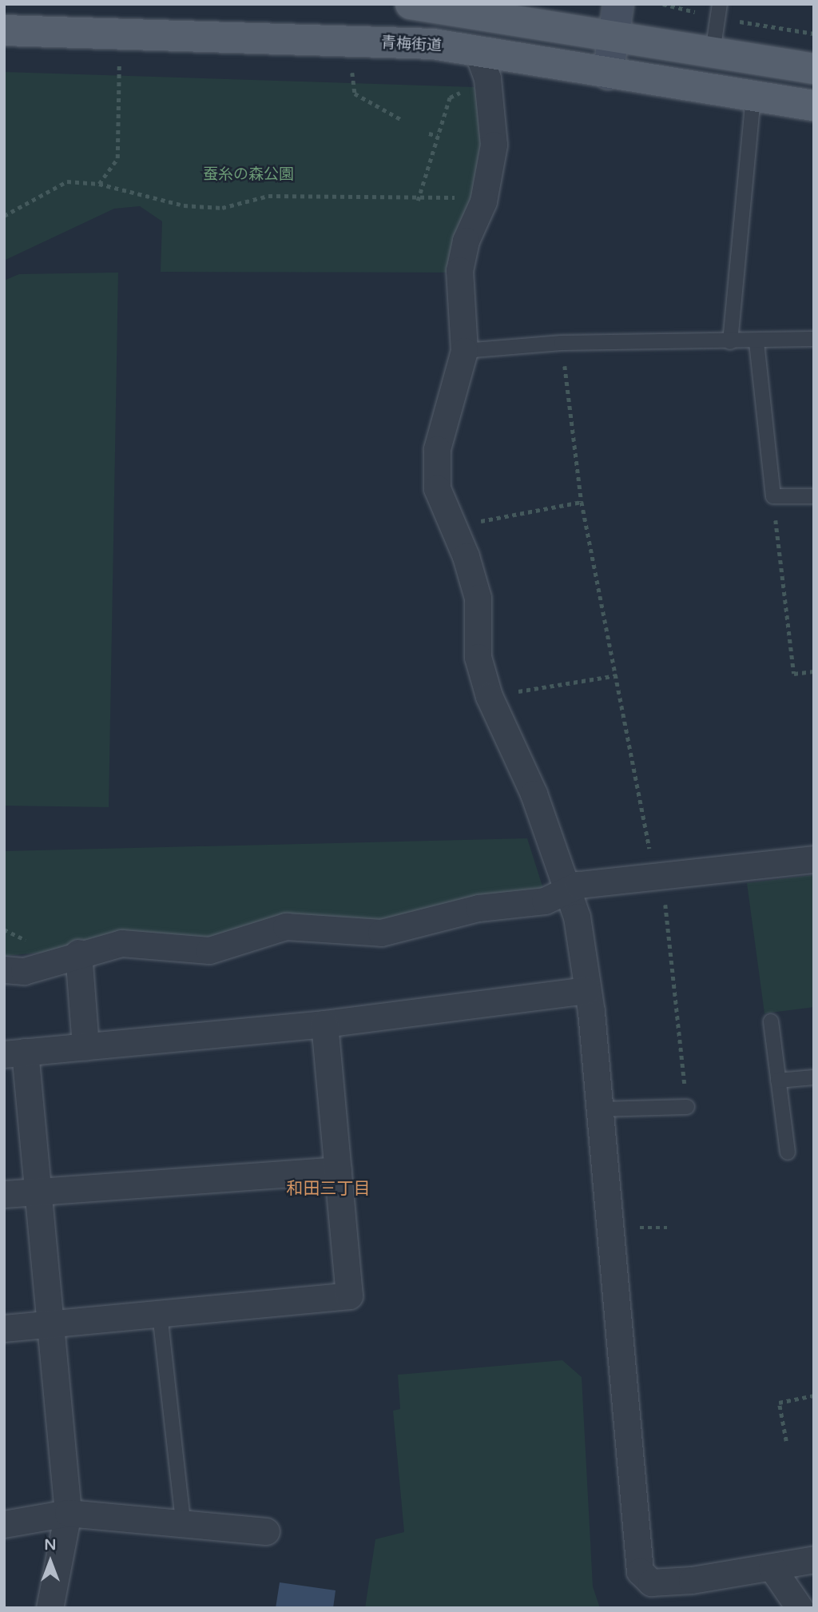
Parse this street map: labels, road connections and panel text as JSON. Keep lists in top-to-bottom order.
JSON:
{
  "streets": {
    "main road": ["青梅街道"]
  },
  "districts": ["和田三丁目"],
  "parks": ["蚕糸の森公園"],
  "north": "top"
}
